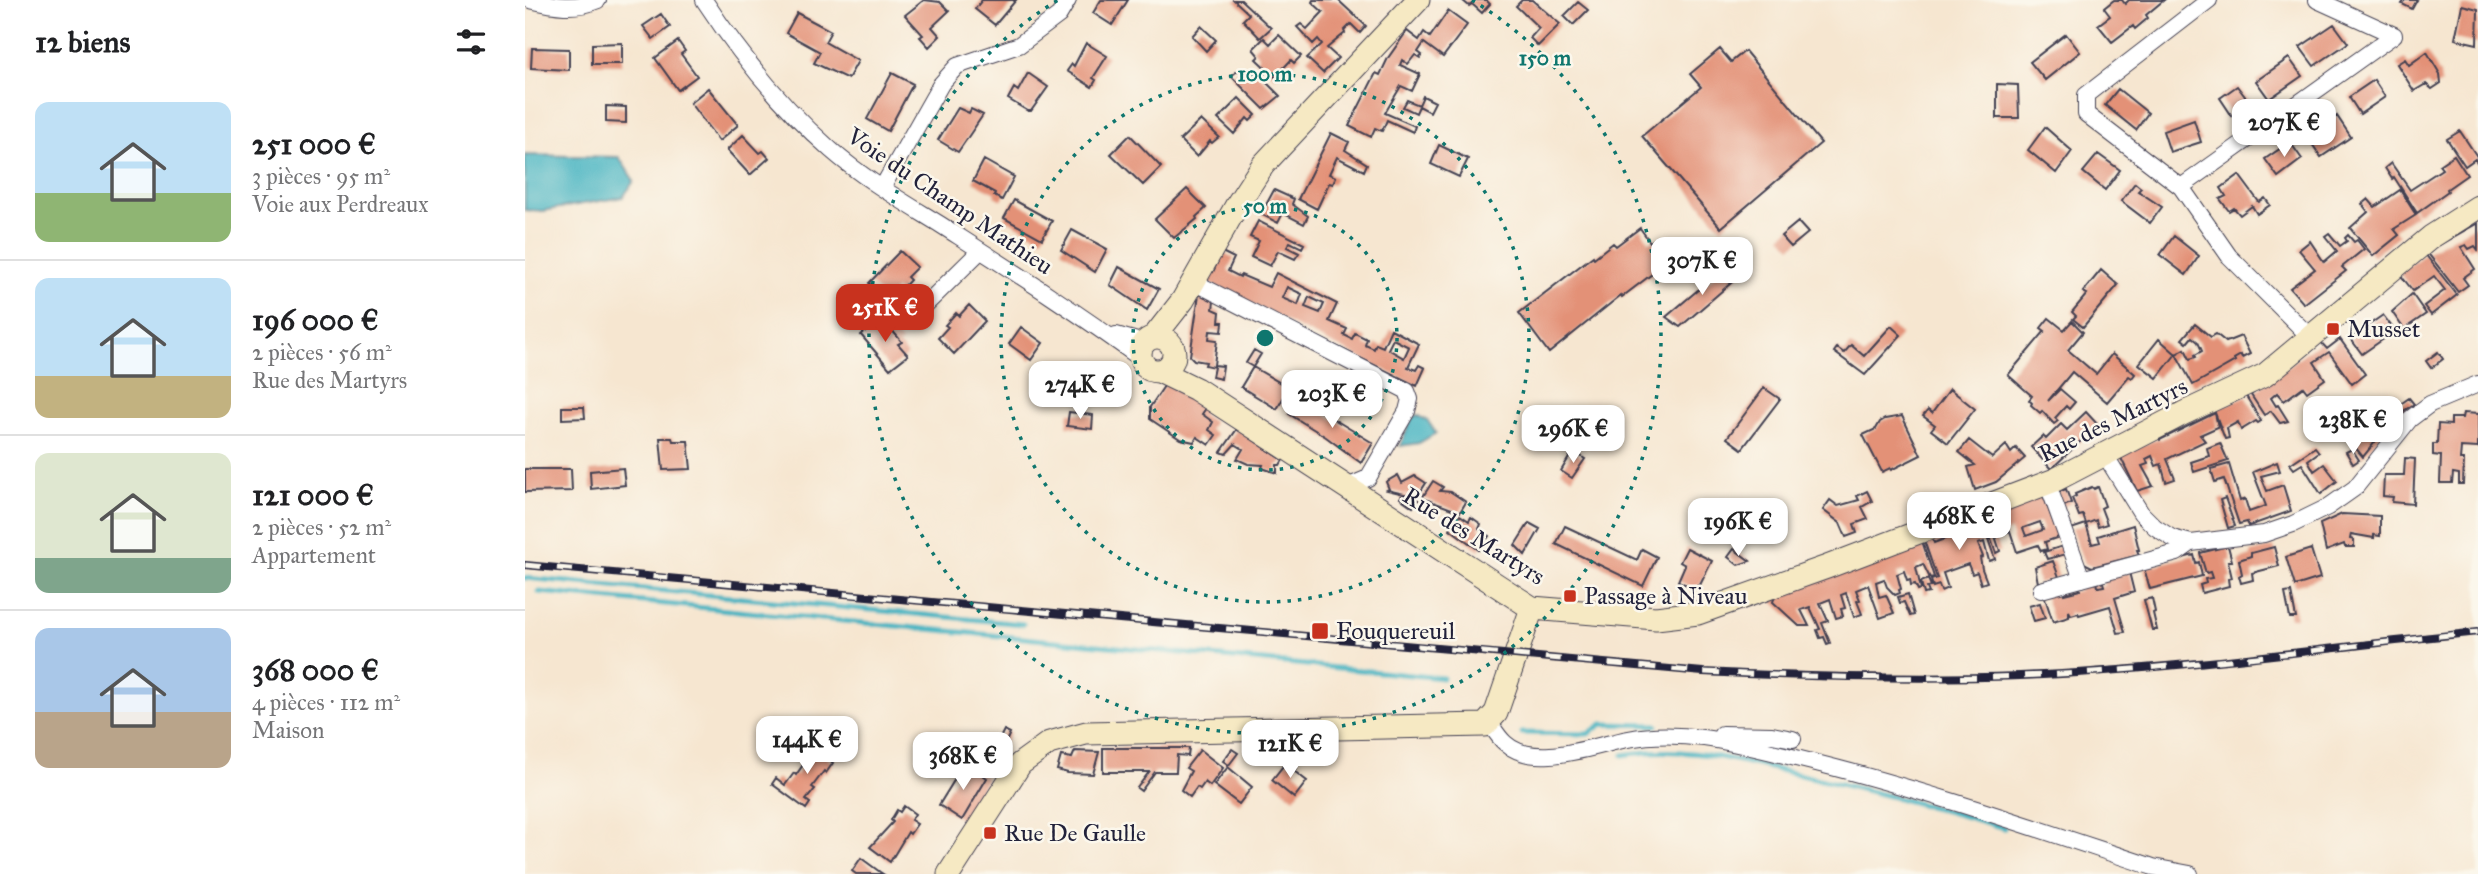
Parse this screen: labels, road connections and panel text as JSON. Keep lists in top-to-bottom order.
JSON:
{
  "streets": {
    "street": ["Voie du Champ Mathieu", "Rue des Martyrs"]
  },
  "places": {
    "transit": [
      "Musset",
      "Passage à Niveau",
      "Fouquereuil",
      "Rue De Gaulle"
    ]
  },
  "page": {
    "heading": "12 biens",
    "list": [
      {
        "name": "251 000 €",
        "note": "3 pièces · 95 m² · Voie aux Perdreaux"
      },
      {
        "name": "196 000 €",
        "note": "2 pièces · 56 m² · Rue des Martyrs"
      },
      {
        "name": "121 000 €",
        "note": "2 pièces · 52 m² · Appartement"
      },
      {
        "name": "368 000 €",
        "note": "4 pièces · 112 m² · Maison"
      }
    ],
    "price": [
      "207K €",
      "307K €",
      "251K €",
      "274K €",
      "203K €",
      "238K €",
      "296K €",
      "468K €",
      "196K €",
      "144K €",
      "121K €",
      "368K €"
    ]
  },
  "rings": ["150 m", "100 m", "50 m"]
}
